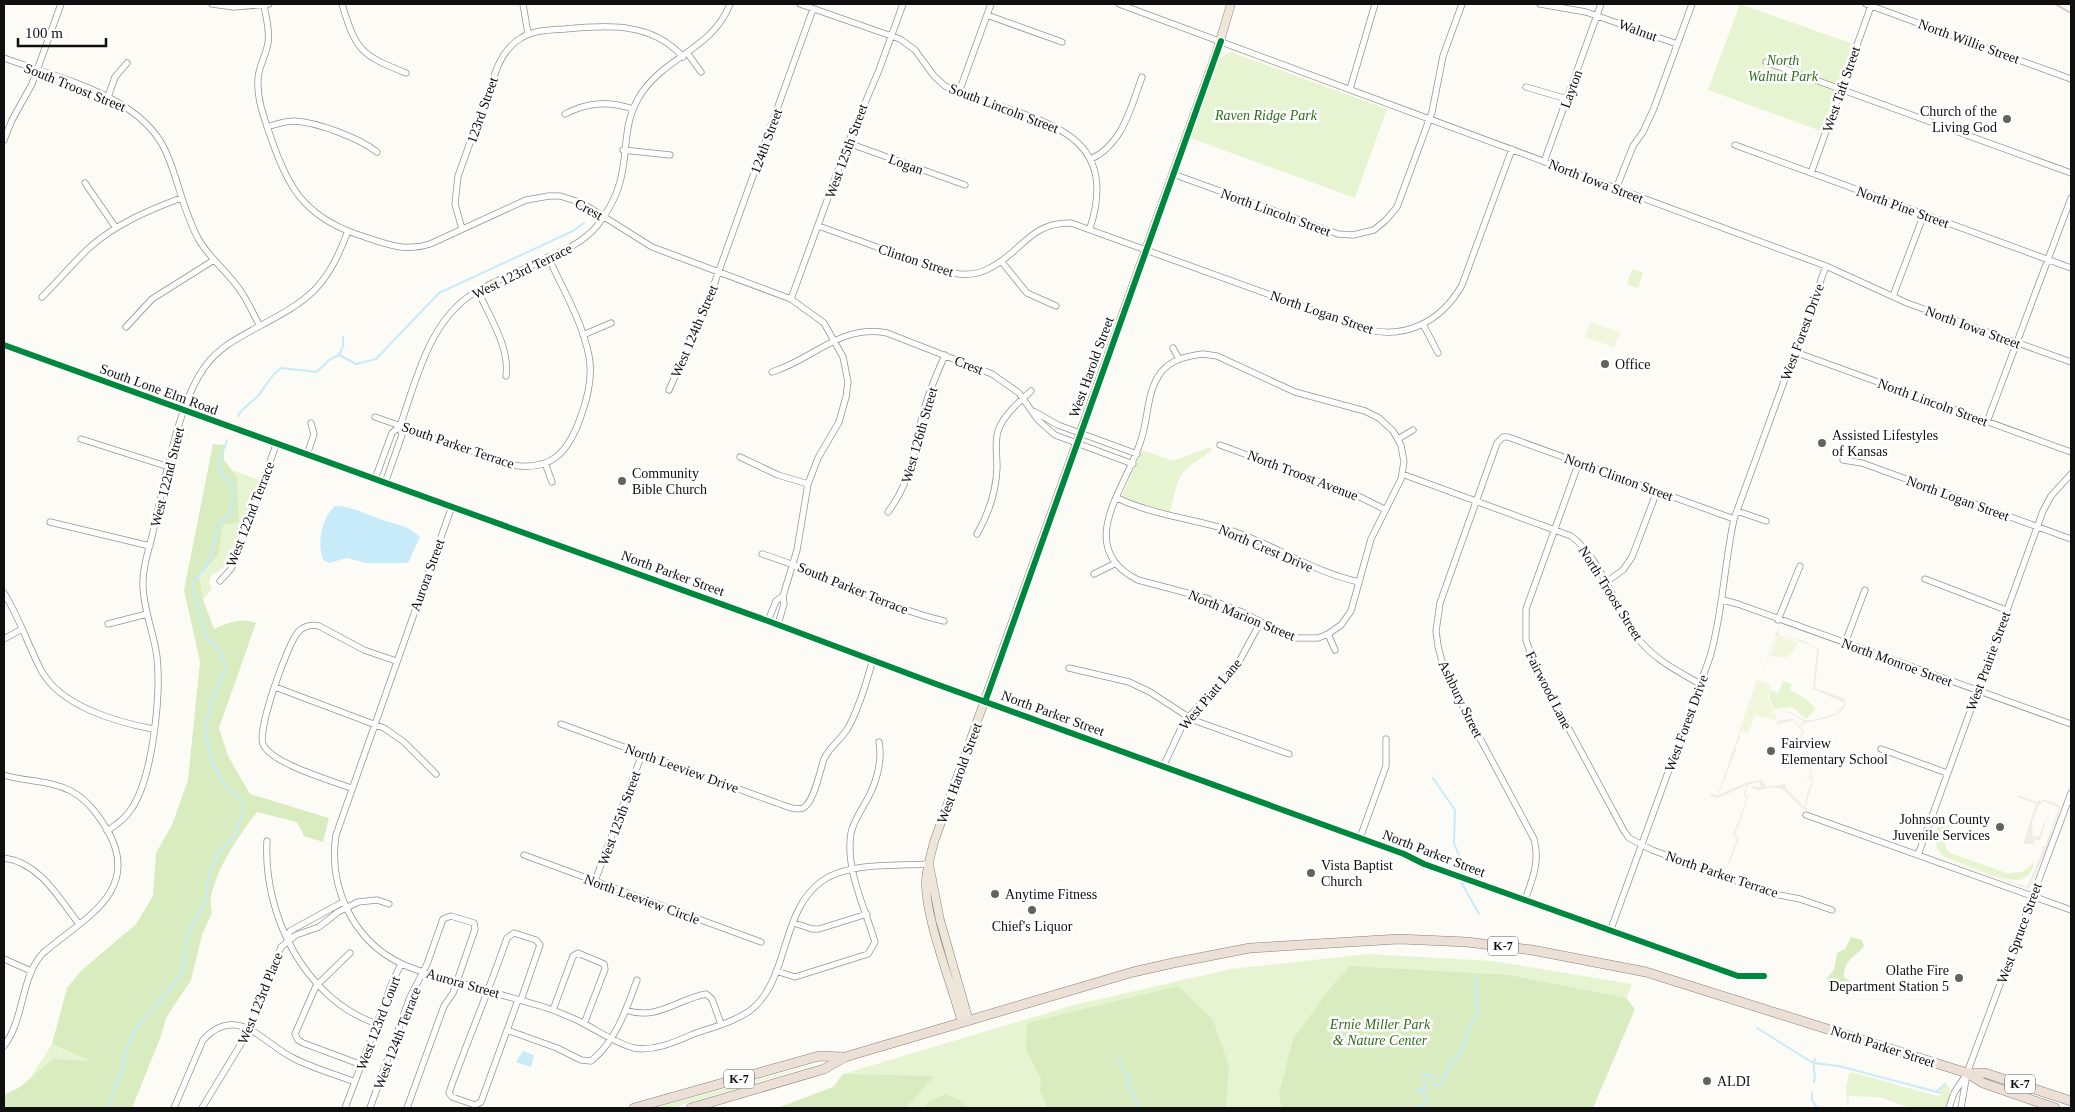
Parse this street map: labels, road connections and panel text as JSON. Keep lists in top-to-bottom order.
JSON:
{
  "streets": {
    "highway": ["North Parker Street", "K-7"],
    "main road": ["West Harold Street"],
    "street": [
      "Walnut",
      "North Willie Street",
      "South Troost Street",
      "Layton",
      "West Taft Street",
      "South Lincoln Street",
      "123rd Street",
      "124th Street",
      "West 125th Street",
      "Logan",
      "North Iowa Street",
      "North Pine Street",
      "Crest",
      "North Lincoln Street",
      "Clinton Street",
      "West 123rd Terrace",
      "North Logan Street",
      "West 124th Street",
      "West Forest Drive",
      "South Lone Elm Road",
      "West 126th Street",
      "South Parker Terrace",
      "North Troost Avenue",
      "West 122nd Street",
      "North Clinton Street",
      "West 122nd Terrace",
      "North Crest Drive",
      "Aurora Street",
      "North Troost Street",
      "North Marion Street",
      "West Prairie Street",
      "North Monroe Street",
      "Fairwood Lane",
      "West Piatt Lane",
      "Ashbury Street",
      "North Leeview Drive",
      "North Parker Terrace",
      "North Leeview Circle",
      "West Spruce Street",
      "West 123rd Place",
      "West 123rd Court",
      "West 124th Terrace"
    ]
  },
  "crossings": [
    ["Walnut", "Layton"],
    ["North Willie Street", "West Taft Street"],
    ["South Troost Street", "West 122nd Street"],
    ["Layton", "North Iowa Street"],
    ["West Taft Street", "North Pine Street"],
    ["South Lincoln Street", "124th Street"],
    ["South Lincoln Street", "West 125th Street"],
    ["South Lincoln Street", "Clinton Street"],
    ["123rd Street", "Crest"],
    ["124th Street", "Crest"],
    ["124th Street", "West 124th Street"],
    ["West 125th Street", "Logan"],
    ["West 125th Street", "Crest"],
    ["West 125th Street", "Clinton Street"],
    ["West 125th Street", "North Leeview Drive"],
    ["West 125th Street", "North Leeview Circle"],
    ["North Iowa Street", "North Lincoln Street"],
    ["North Iowa Street", "North Logan Street"],
    ["North Iowa Street", "West Forest Drive"],
    ["North Iowa Street", "West Harold Street"],
    ["Crest", "West 123rd Terrace"],
    ["Crest", "West 124th Street"],
    ["Crest", "West Harold Street"],
    ["Crest", "West 126th Street"],
    ["Crest", "South Parker Terrace"],
    ["Crest", "West 122nd Street"],
    ["North Lincoln Street", "West Forest Drive"],
    ["North Lincoln Street", "West Harold Street"],
    ["Clinton Street", "North Logan Street"],
    ["Clinton Street", "West Harold Street"],
    ["West 123rd Terrace", "South Parker Terrace"],
    ["West 123rd Terrace", "North Parker Street"],
    ["North Logan Street", "West Harold Street"],
    ["North Logan Street", "West Prairie Street"],
    ["West Forest Drive", "North Clinton Street"],
    ["West Forest Drive", "North Parker Street"],
    ["West Forest Drive", "North Troost Street"],
    ["West Forest Drive", "North Monroe Street"],
    ["West Forest Drive", "Fairwood Lane"],
    ["West Forest Drive", "North Parker Terrace"],
    ["West Harold Street", "North Parker Street"],
    ["West Harold Street", "Aurora Street"],
    ["West Harold Street", "K-7"],
    ["South Lone Elm Road", "West 122nd Street"],
    ["South Lone Elm Road", "West 122nd Terrace"],
    ["South Lone Elm Road", "North Parker Street"],
    ["North Clinton Street", "Fairwood Lane"],
    ["North Clinton Street", "Ashbury Street"],
    ["North Parker Street", "Aurora Street"],
    ["North Parker Street", "West Piatt Lane"],
    ["North Parker Street", "Ashbury Street"],
    ["North Parker Street", "North Leeview Drive"],
    ["North Parker Street", "West Spruce Street"],
    ["North Parker Street", "K-7"],
    ["Aurora Street", "West 123rd Place"],
    ["Aurora Street", "West 123rd Court"],
    ["Aurora Street", "West 124th Terrace"],
    ["North Troost Street", "Fairwood Lane"],
    ["North Troost Street", "Ashbury Street"],
    ["North Marion Street", "West Piatt Lane"],
    ["West Prairie Street", "North Monroe Street"],
    ["Fairwood Lane", "North Parker Terrace"]
  ],
  "parks": ["North Walnut Park", "Raven Ridge Park", "Ernie Miller Park & Nature Center"],
  "places": [
    "Church of the Living God",
    "Office",
    "Assisted Lifestyles of Kansas",
    "Community Bible Church",
    "Fairview Elementary School",
    "Johnson County Juvenile Services",
    "Vista Baptist Church",
    "Anytime Fitness",
    "Chief's Liquor",
    "Olathe Fire Department Station 5",
    "ALDI"
  ],
  "scale_bar": "100 m"
}
